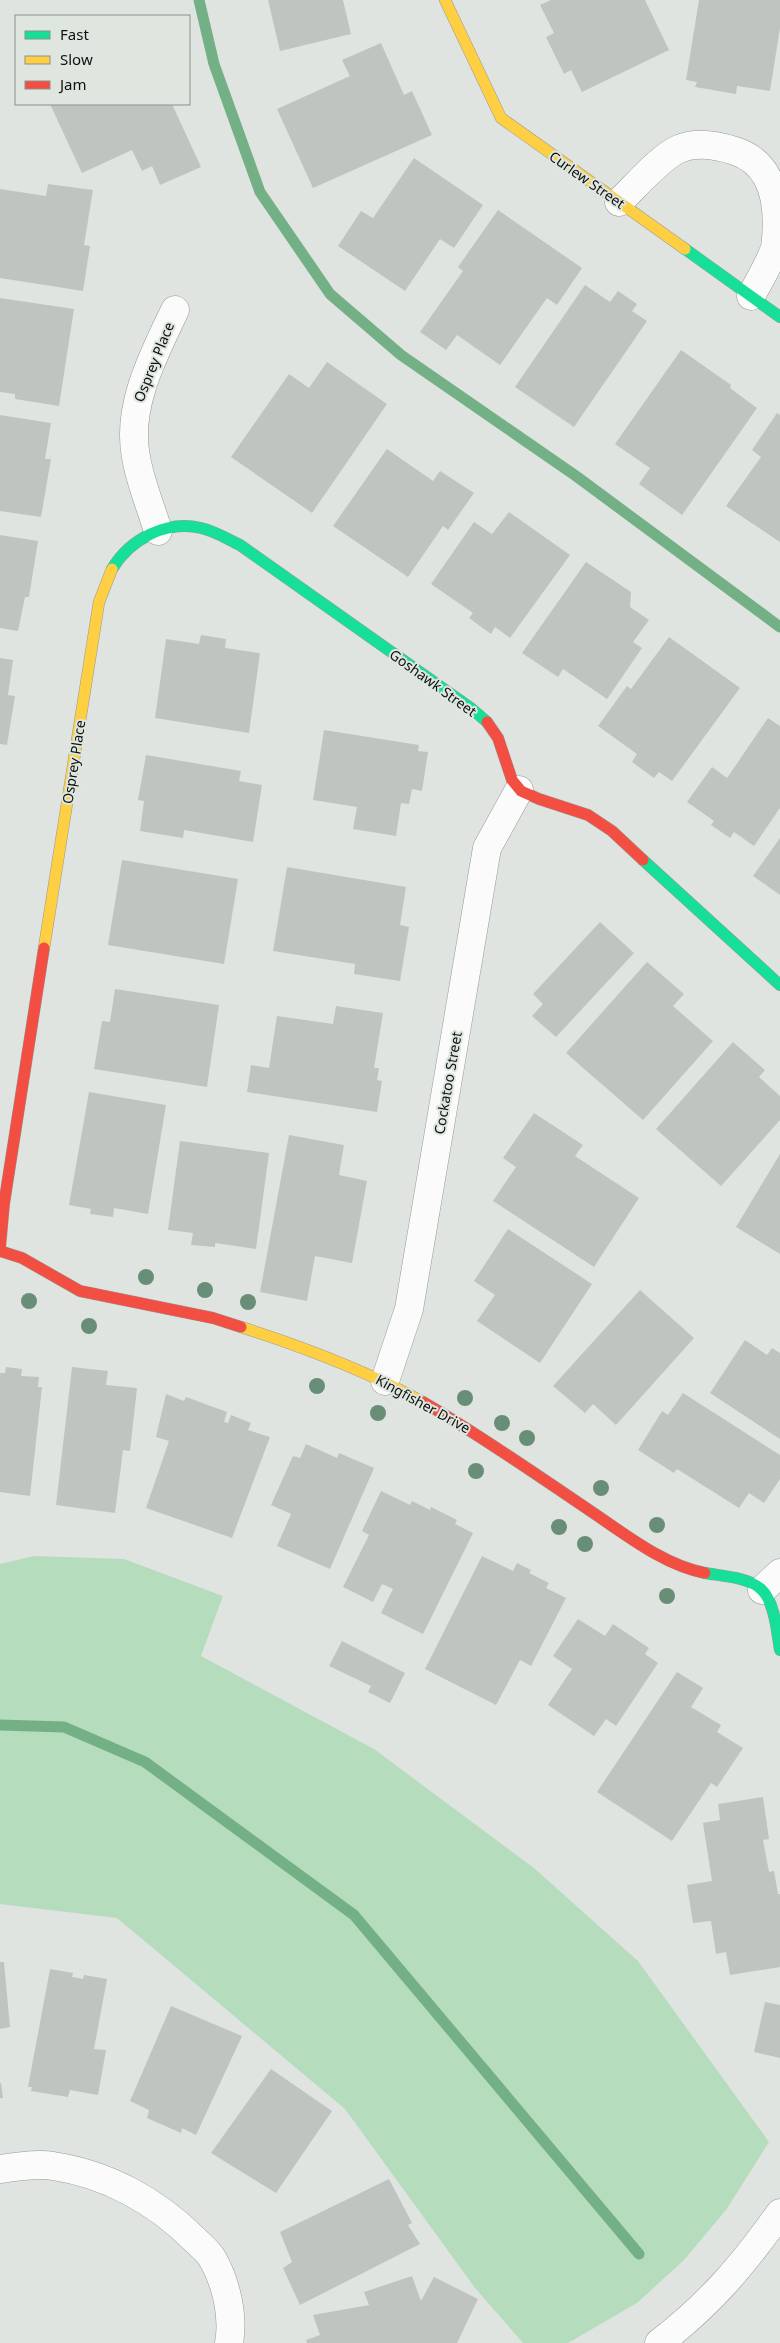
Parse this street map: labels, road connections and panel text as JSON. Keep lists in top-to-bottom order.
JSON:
{
  "streets": {
    "street": [
      "Curlew Street",
      "Osprey Place",
      "Goshawk Street",
      "Cockatoo Street",
      "Kingfisher Drive"
    ]
  },
  "crossings": [
    ["Osprey Place", "Goshawk Street"],
    ["Osprey Place", "Kingfisher Drive"],
    ["Goshawk Street", "Cockatoo Street"],
    ["Cockatoo Street", "Kingfisher Drive"]
  ],
  "legend": ["Fast", "Slow", "Jam"]
}
